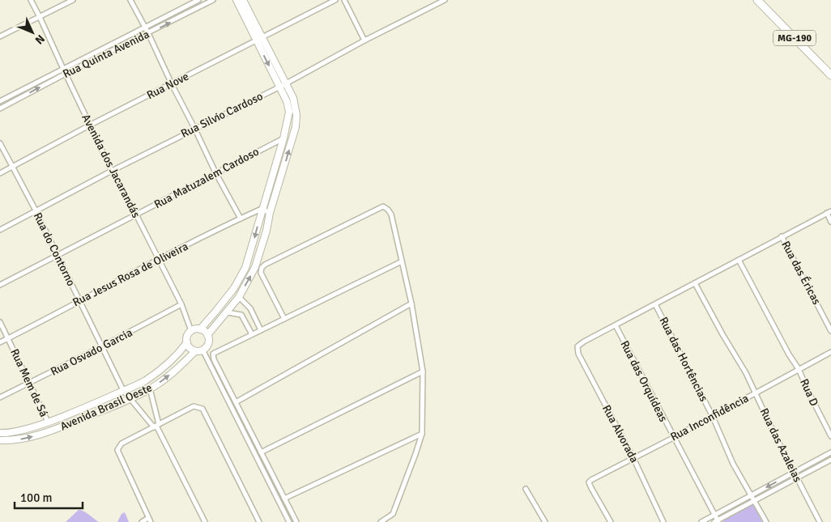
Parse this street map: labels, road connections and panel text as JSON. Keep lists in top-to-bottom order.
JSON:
{
  "streets": {
    "main road": ["MG-190"],
    "street": [
      "Rua Quinta Avenida",
      "Rua Nove",
      "Rua Silvio Cardoso",
      "Avenida dos Jacarandás",
      "Rua Matuzalem Cardoso",
      "Rua do Contorno",
      "Rua das Éricas",
      "Rua Jesus Rosa de Oliveira",
      "Rua Osvado Garcia",
      "Rua das Hortências",
      "Rua das Orquídeas",
      "Rua Mem de Sá",
      "Rua D",
      "Avenida Brasil Oeste",
      "Rua Inconfidência",
      "Rua Alvorada",
      "Rua das Azaleias"
    ]
  },
  "crossings": [
    ["Rua Quinta Avenida", "Avenida dos Jacarandás"],
    ["Rua Nove", "Avenida dos Jacarandás"],
    ["Rua Nove", "Rua do Contorno"],
    ["Rua Silvio Cardoso", "Avenida dos Jacarandás"],
    ["Rua Silvio Cardoso", "Rua do Contorno"],
    ["Avenida dos Jacarandás", "Rua Matuzalem Cardoso"],
    ["Avenida dos Jacarandás", "Rua Jesus Rosa de Oliveira"],
    ["Avenida dos Jacarandás", "Rua Osvado Garcia"],
    ["Avenida dos Jacarandás", "Avenida Brasil Oeste"],
    ["Rua Matuzalem Cardoso", "Rua do Contorno"],
    ["Rua do Contorno", "Rua Jesus Rosa de Oliveira"],
    ["Rua do Contorno", "Rua Osvado Garcia"],
    ["Rua do Contorno", "Avenida Brasil Oeste"],
    ["Rua Jesus Rosa de Oliveira", "Rua Mem de Sá"],
    ["Rua Osvado Garcia", "Rua Mem de Sá"],
    ["Rua das Hortências", "Rua Inconfidência"],
    ["Rua das Orquídeas", "Rua Inconfidência"],
    ["Rua das Orquídeas", "Rua Alvorada"],
    ["Rua Mem de Sá", "Avenida Brasil Oeste"],
    ["Rua D", "Rua Inconfidência"],
    ["Rua Inconfidência", "Rua Alvorada"],
    ["Rua Inconfidência", "Rua das Azaleias"]
  ],
  "scale_bar": "100 m",
  "north": "bottom right"
}
